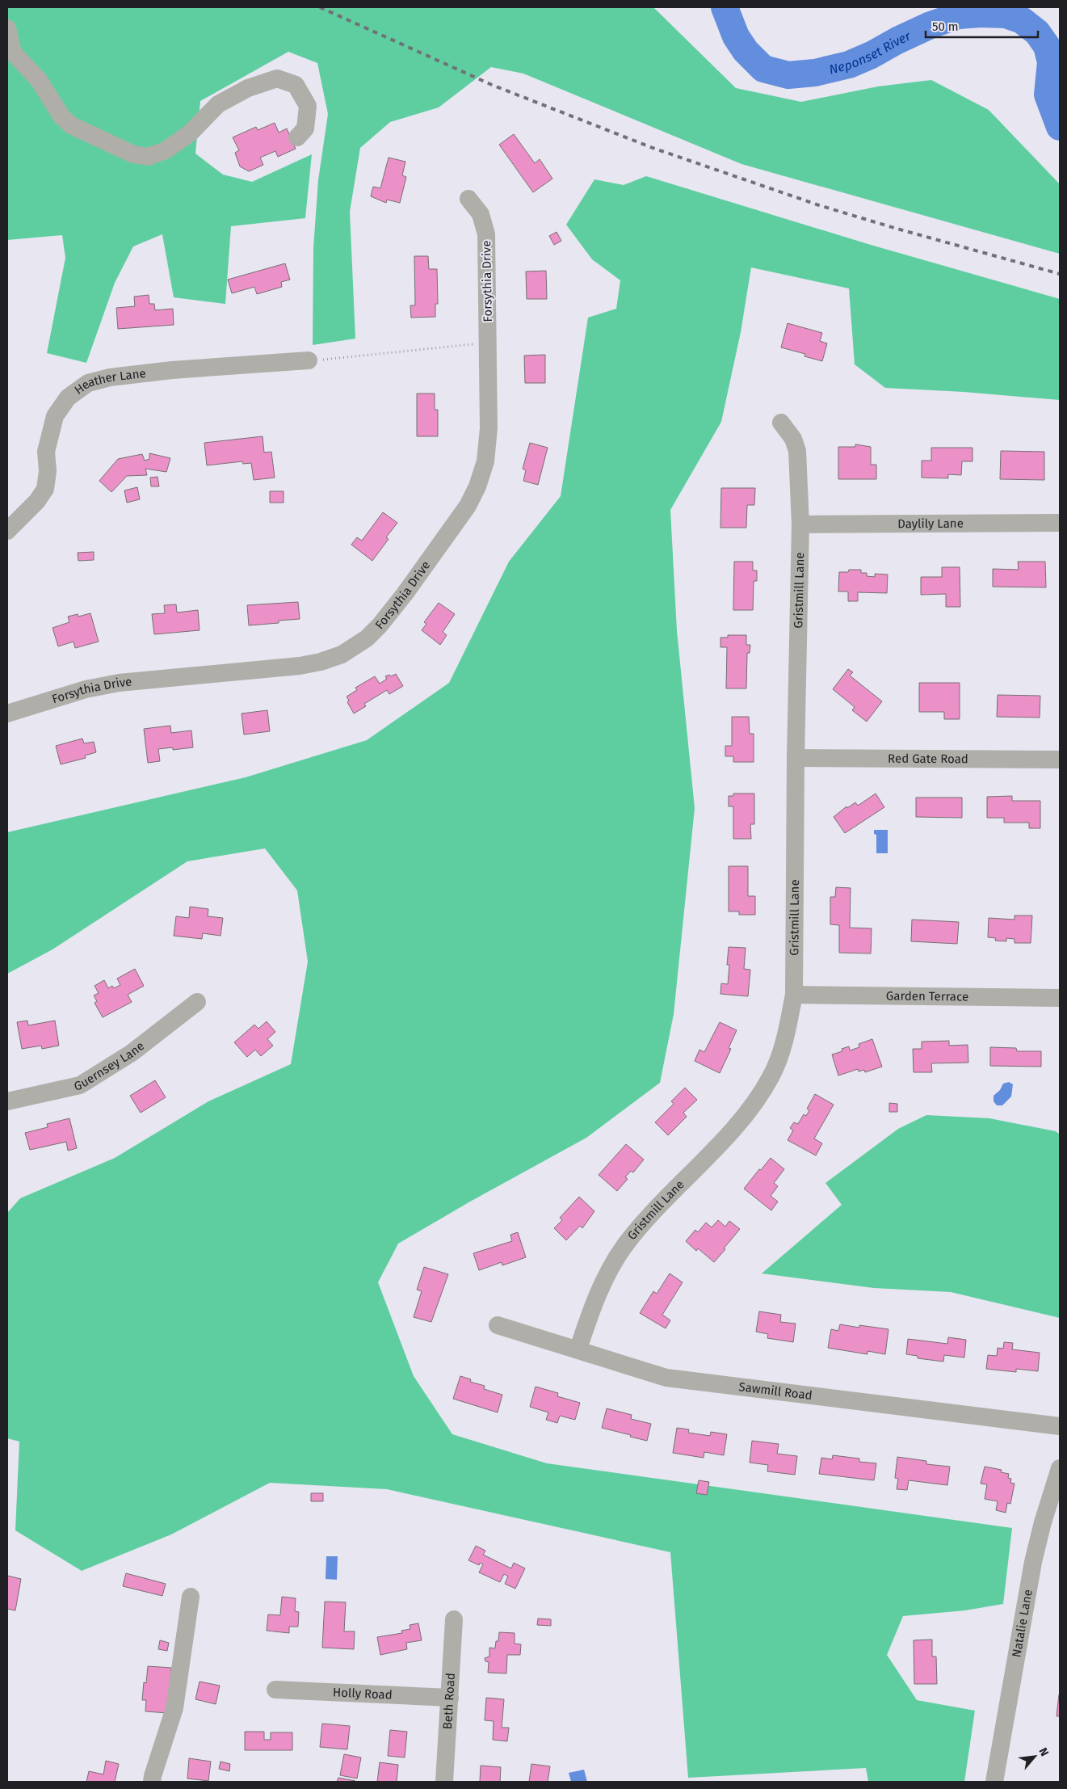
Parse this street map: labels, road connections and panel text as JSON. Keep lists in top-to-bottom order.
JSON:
{
  "streets": {
    "street": [
      "Forsythia Drive",
      "Heather Lane",
      "Daylily Lane",
      "Gristmill Lane",
      "Red Gate Road",
      "Garden Terrace",
      "Guernsey Lane",
      "Sawmill Road",
      "Natalie Lane",
      "Holly Road",
      "Beth Road"
    ]
  },
  "crossings": [
    ["Daylily Lane", "Gristmill Lane"],
    ["Gristmill Lane", "Red Gate Road"],
    ["Gristmill Lane", "Garden Terrace"],
    ["Gristmill Lane", "Sawmill Road"],
    ["Holly Road", "Beth Road"]
  ],
  "water": ["Neponset River"],
  "scale_bar": "50 m",
  "north": "top right"
}
